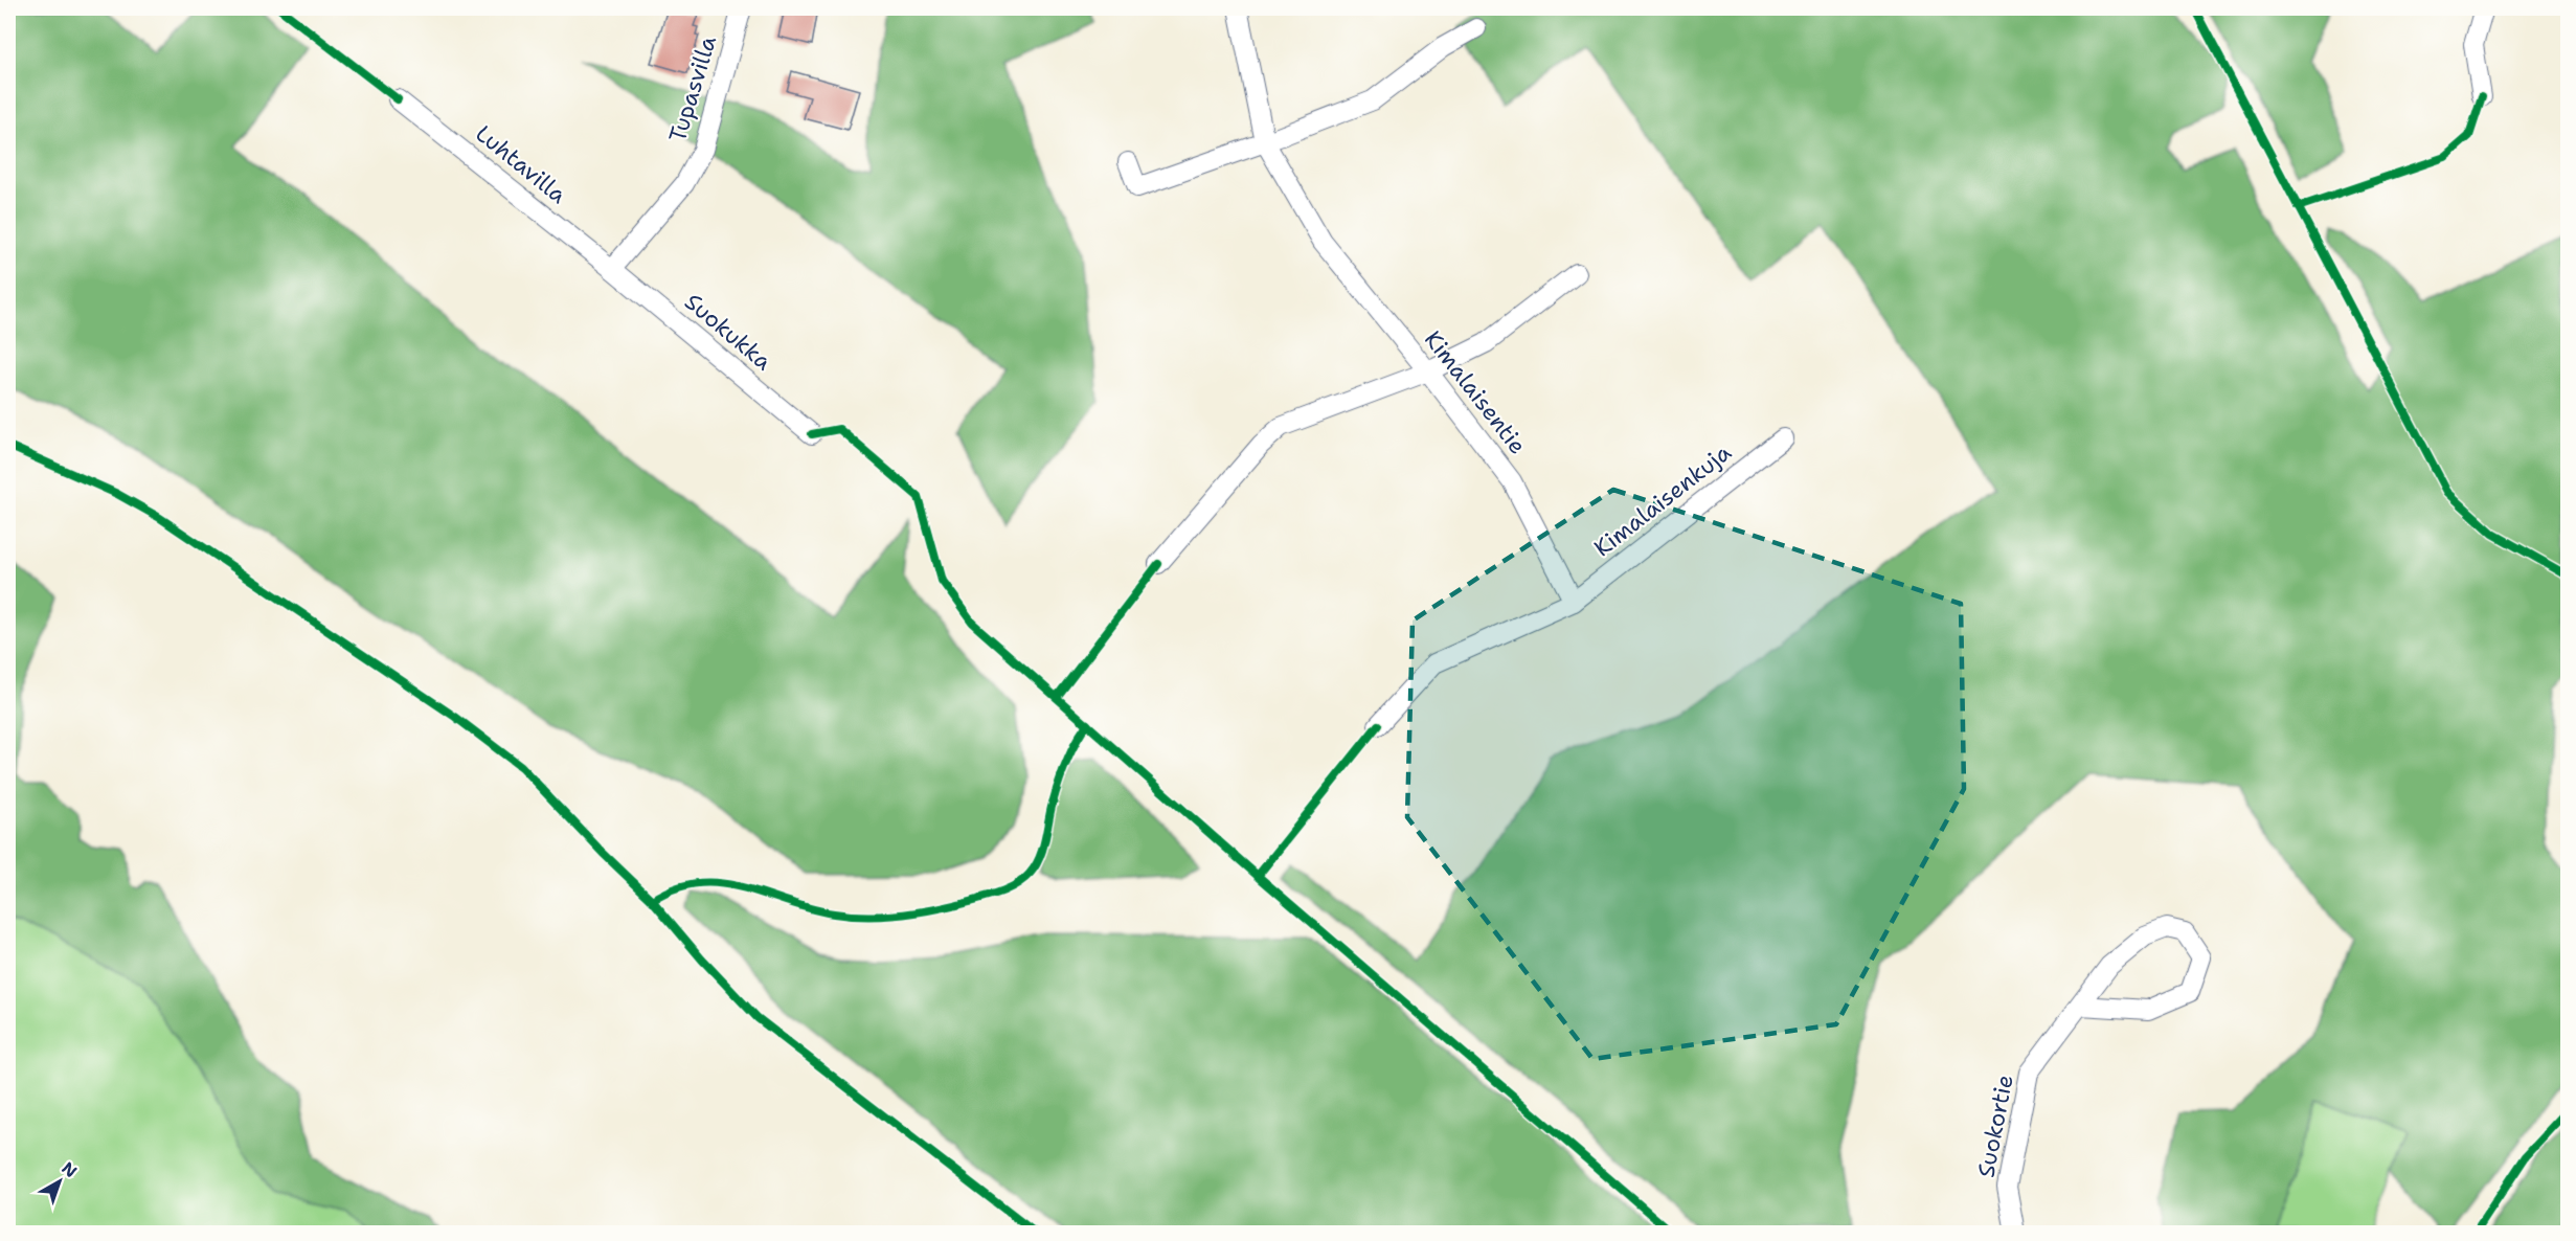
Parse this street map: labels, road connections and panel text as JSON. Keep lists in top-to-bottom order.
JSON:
{
  "streets": {
    "street": [
      "Tupasvilla",
      "Luhtavilla",
      "Suokukka",
      "Kimalaisentie",
      "Kimalaisenkuja",
      "Suokortie"
    ]
  },
  "crossings": [
    ["Tupasvilla", "Luhtavilla"],
    ["Tupasvilla", "Suokukka"],
    ["Luhtavilla", "Suokukka"],
    ["Kimalaisentie", "Kimalaisenkuja"]
  ],
  "north": "top right"
}
